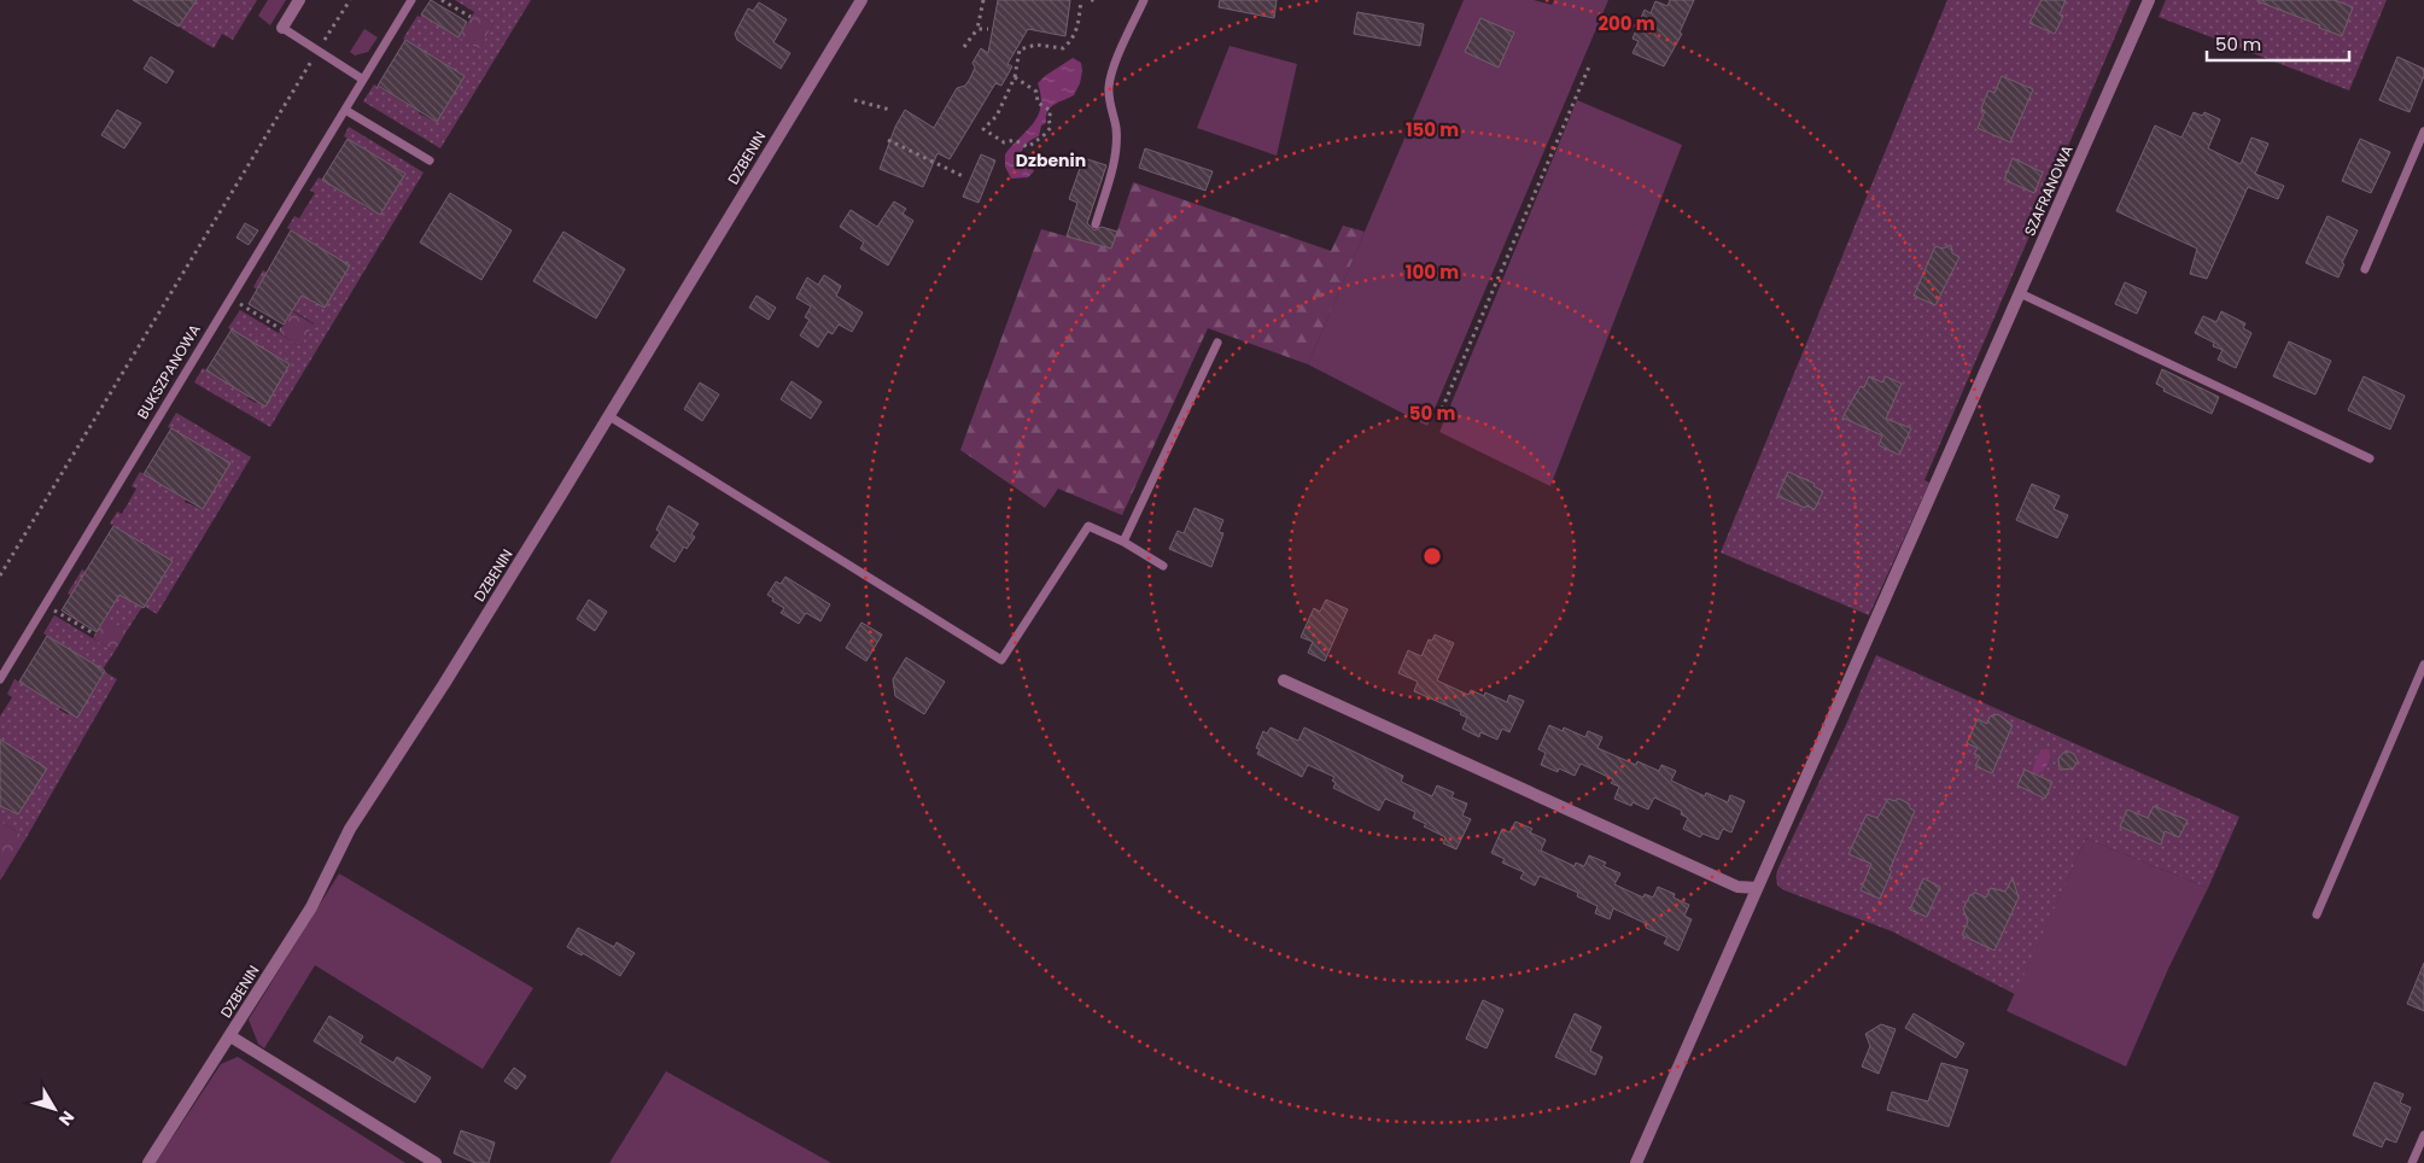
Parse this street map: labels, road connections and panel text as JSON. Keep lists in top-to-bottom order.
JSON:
{
  "streets": {
    "street": ["DZBENIN", "SZAFRANOWA"],
    "lane": ["BUKSZPANOWA"]
  },
  "districts": ["Dzbenin"],
  "scale_bar": "50 m",
  "north": "bottom right",
  "rings": [
    "200 m",
    "150 m",
    "100 m",
    "50 m"
  ]
}
